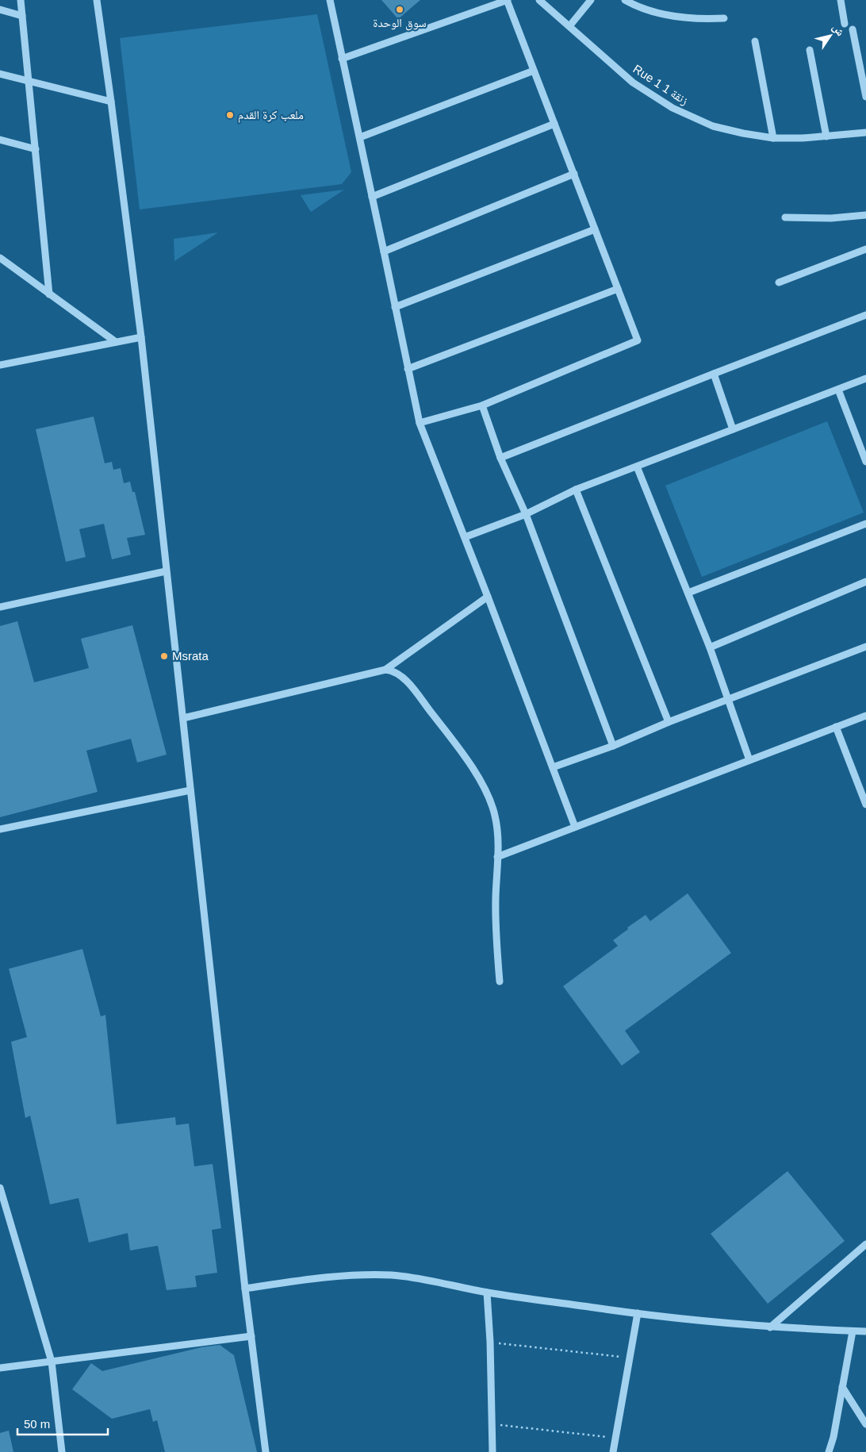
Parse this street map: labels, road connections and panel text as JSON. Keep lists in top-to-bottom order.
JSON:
{
  "streets": {
    "street": ["Rue 1 زنقة 1"]
  },
  "places": ["سوق الوحدة", "ملعب كرة القدم", "Msrata"],
  "scale_bar": "50 m",
  "north": "top right"
}
